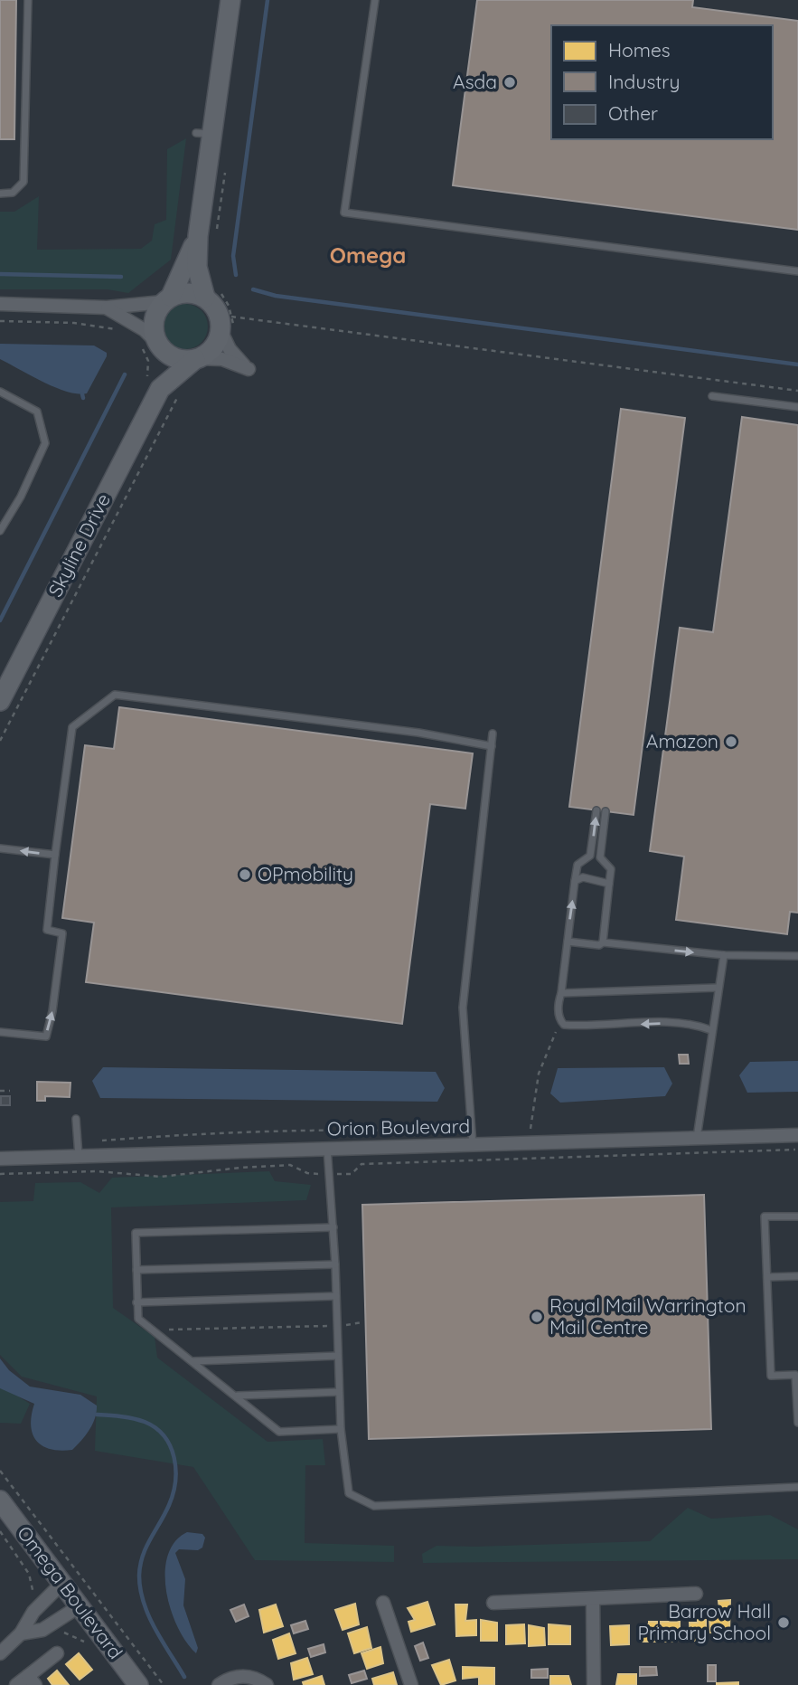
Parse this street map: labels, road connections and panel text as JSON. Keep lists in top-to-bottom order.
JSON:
{
  "streets": {
    "main road": ["Skyline Drive", "Omega Boulevard"],
    "street": ["Orion Boulevard"]
  },
  "districts": ["Omega"],
  "places": [
    "Asda",
    "Amazon",
    "OPmobility",
    "Royal Mail Warrington Mail Centre",
    "Barrow Hall Primary School"
  ],
  "legend": ["Homes", "Industry", "Other"]
}
